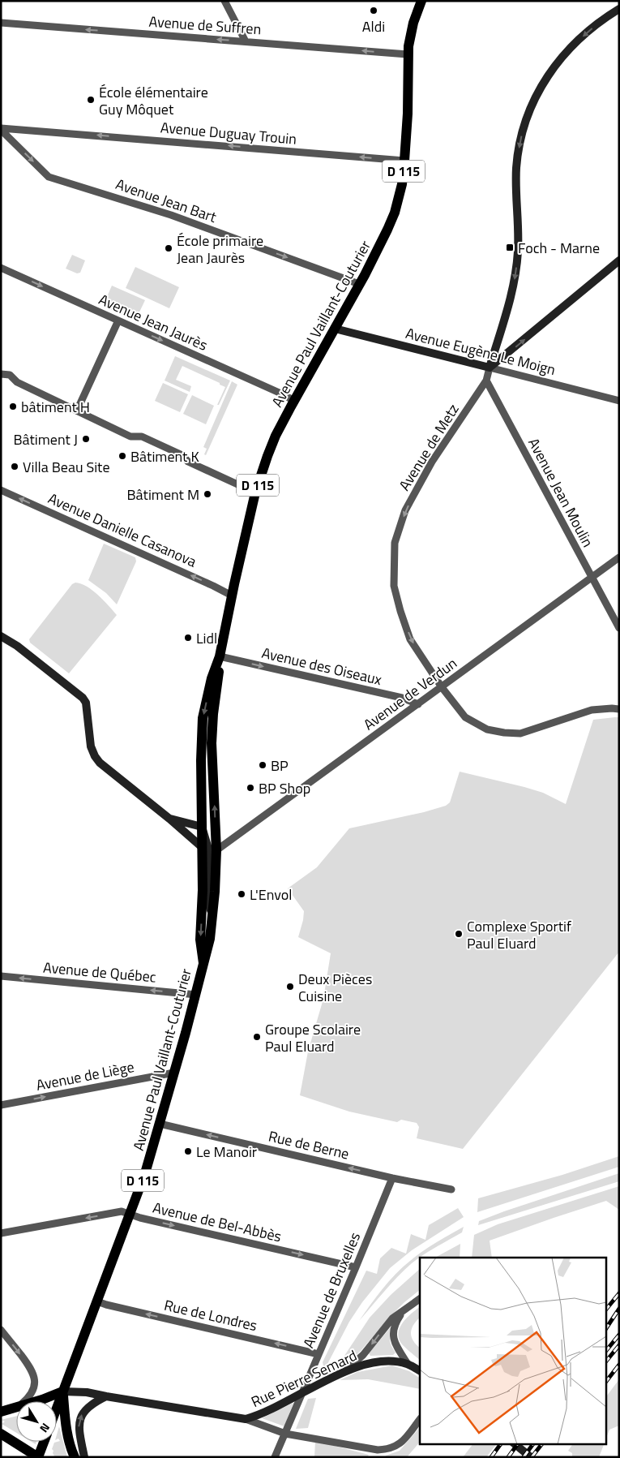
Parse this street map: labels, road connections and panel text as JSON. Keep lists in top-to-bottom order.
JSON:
{
  "streets": {
    "main road": ["D 115", "Avenue Paul Vaillant-Couturier"],
    "street": [
      "Avenue de Suffren",
      "Avenue Duguay Trouin",
      "Avenue Jean Bart",
      "Avenue Jean Jaurès",
      "Avenue Eugène Le Moign",
      "Avenue de Metz",
      "Avenue Jean Moulin",
      "Avenue Danielle Casanova",
      "Avenue des Oiseaux",
      "Avenue de Verdun",
      "Avenue de Québec",
      "Avenue de Liège",
      "Rue de Berne",
      "Avenue de Bel-Abbès",
      "Avenue de Bruxelles",
      "Rue de Londres",
      "Rue Pierre Semard"
    ]
  },
  "crossings": [
    ["Avenue de Suffren", "Avenue Paul Vaillant-Couturier"],
    ["Avenue Duguay Trouin", "Avenue Jean Bart"],
    ["Avenue Duguay Trouin", "Avenue Paul Vaillant-Couturier"],
    ["Avenue Jean Bart", "Avenue Paul Vaillant-Couturier"],
    ["Avenue Jean Jaurès", "Avenue Paul Vaillant-Couturier"],
    ["Avenue Paul Vaillant-Couturier", "Avenue Eugène Le Moign"],
    ["Avenue Paul Vaillant-Couturier", "Avenue Danielle Casanova"],
    ["Avenue Paul Vaillant-Couturier", "Avenue des Oiseaux"],
    ["Avenue Paul Vaillant-Couturier", "Avenue de Verdun"],
    ["Avenue Paul Vaillant-Couturier", "Avenue de Québec"],
    ["Avenue Paul Vaillant-Couturier", "Avenue de Liège"],
    ["Avenue Paul Vaillant-Couturier", "Rue de Berne"],
    ["Avenue Paul Vaillant-Couturier", "Avenue de Bel-Abbès"],
    ["Avenue Paul Vaillant-Couturier", "Rue de Londres"],
    ["Avenue Paul Vaillant-Couturier", "Rue Pierre Semard"],
    ["Avenue de Metz", "Avenue Jean Moulin"],
    ["Avenue de Metz", "Avenue de Verdun"],
    ["Avenue Jean Moulin", "Avenue de Verdun"],
    ["Avenue des Oiseaux", "Avenue de Verdun"],
    ["Rue de Berne", "Avenue de Bruxelles"],
    ["Avenue de Bel-Abbès", "Avenue de Bruxelles"],
    ["Avenue de Bruxelles", "Rue de Londres"],
    ["Avenue de Bruxelles", "Rue Pierre Semard"]
  ],
  "one_way": [
    "Avenue de Suffren",
    "Avenue Duguay Trouin",
    "Avenue Jean Bart",
    "Avenue Jean Jaurès",
    "Avenue de Metz",
    "Avenue Danielle Casanova",
    "Avenue des Oiseaux",
    "Avenue de Québec",
    "Avenue de Liège",
    "Rue de Berne",
    "Rue de Londres"
  ],
  "places": {
    "other": [
      "Aldi",
      "École élémentaire Guy Môquet",
      "École primaire Jean Jaurès",
      "bâtiment H",
      "Bâtiment J",
      "Bâtiment K",
      "Villa Beau Site",
      "Bâtiment M",
      "Lidl",
      "BP",
      "BP Shop",
      "L'Envol",
      "Complexe Sportif Paul Eluard",
      "Deux Pièces Cuisine",
      "Groupe Scolaire Paul Eluard",
      "Le Manoir"
    ],
    "transit": ["Foch - Marne"]
  },
  "north": "bottom right"
}
